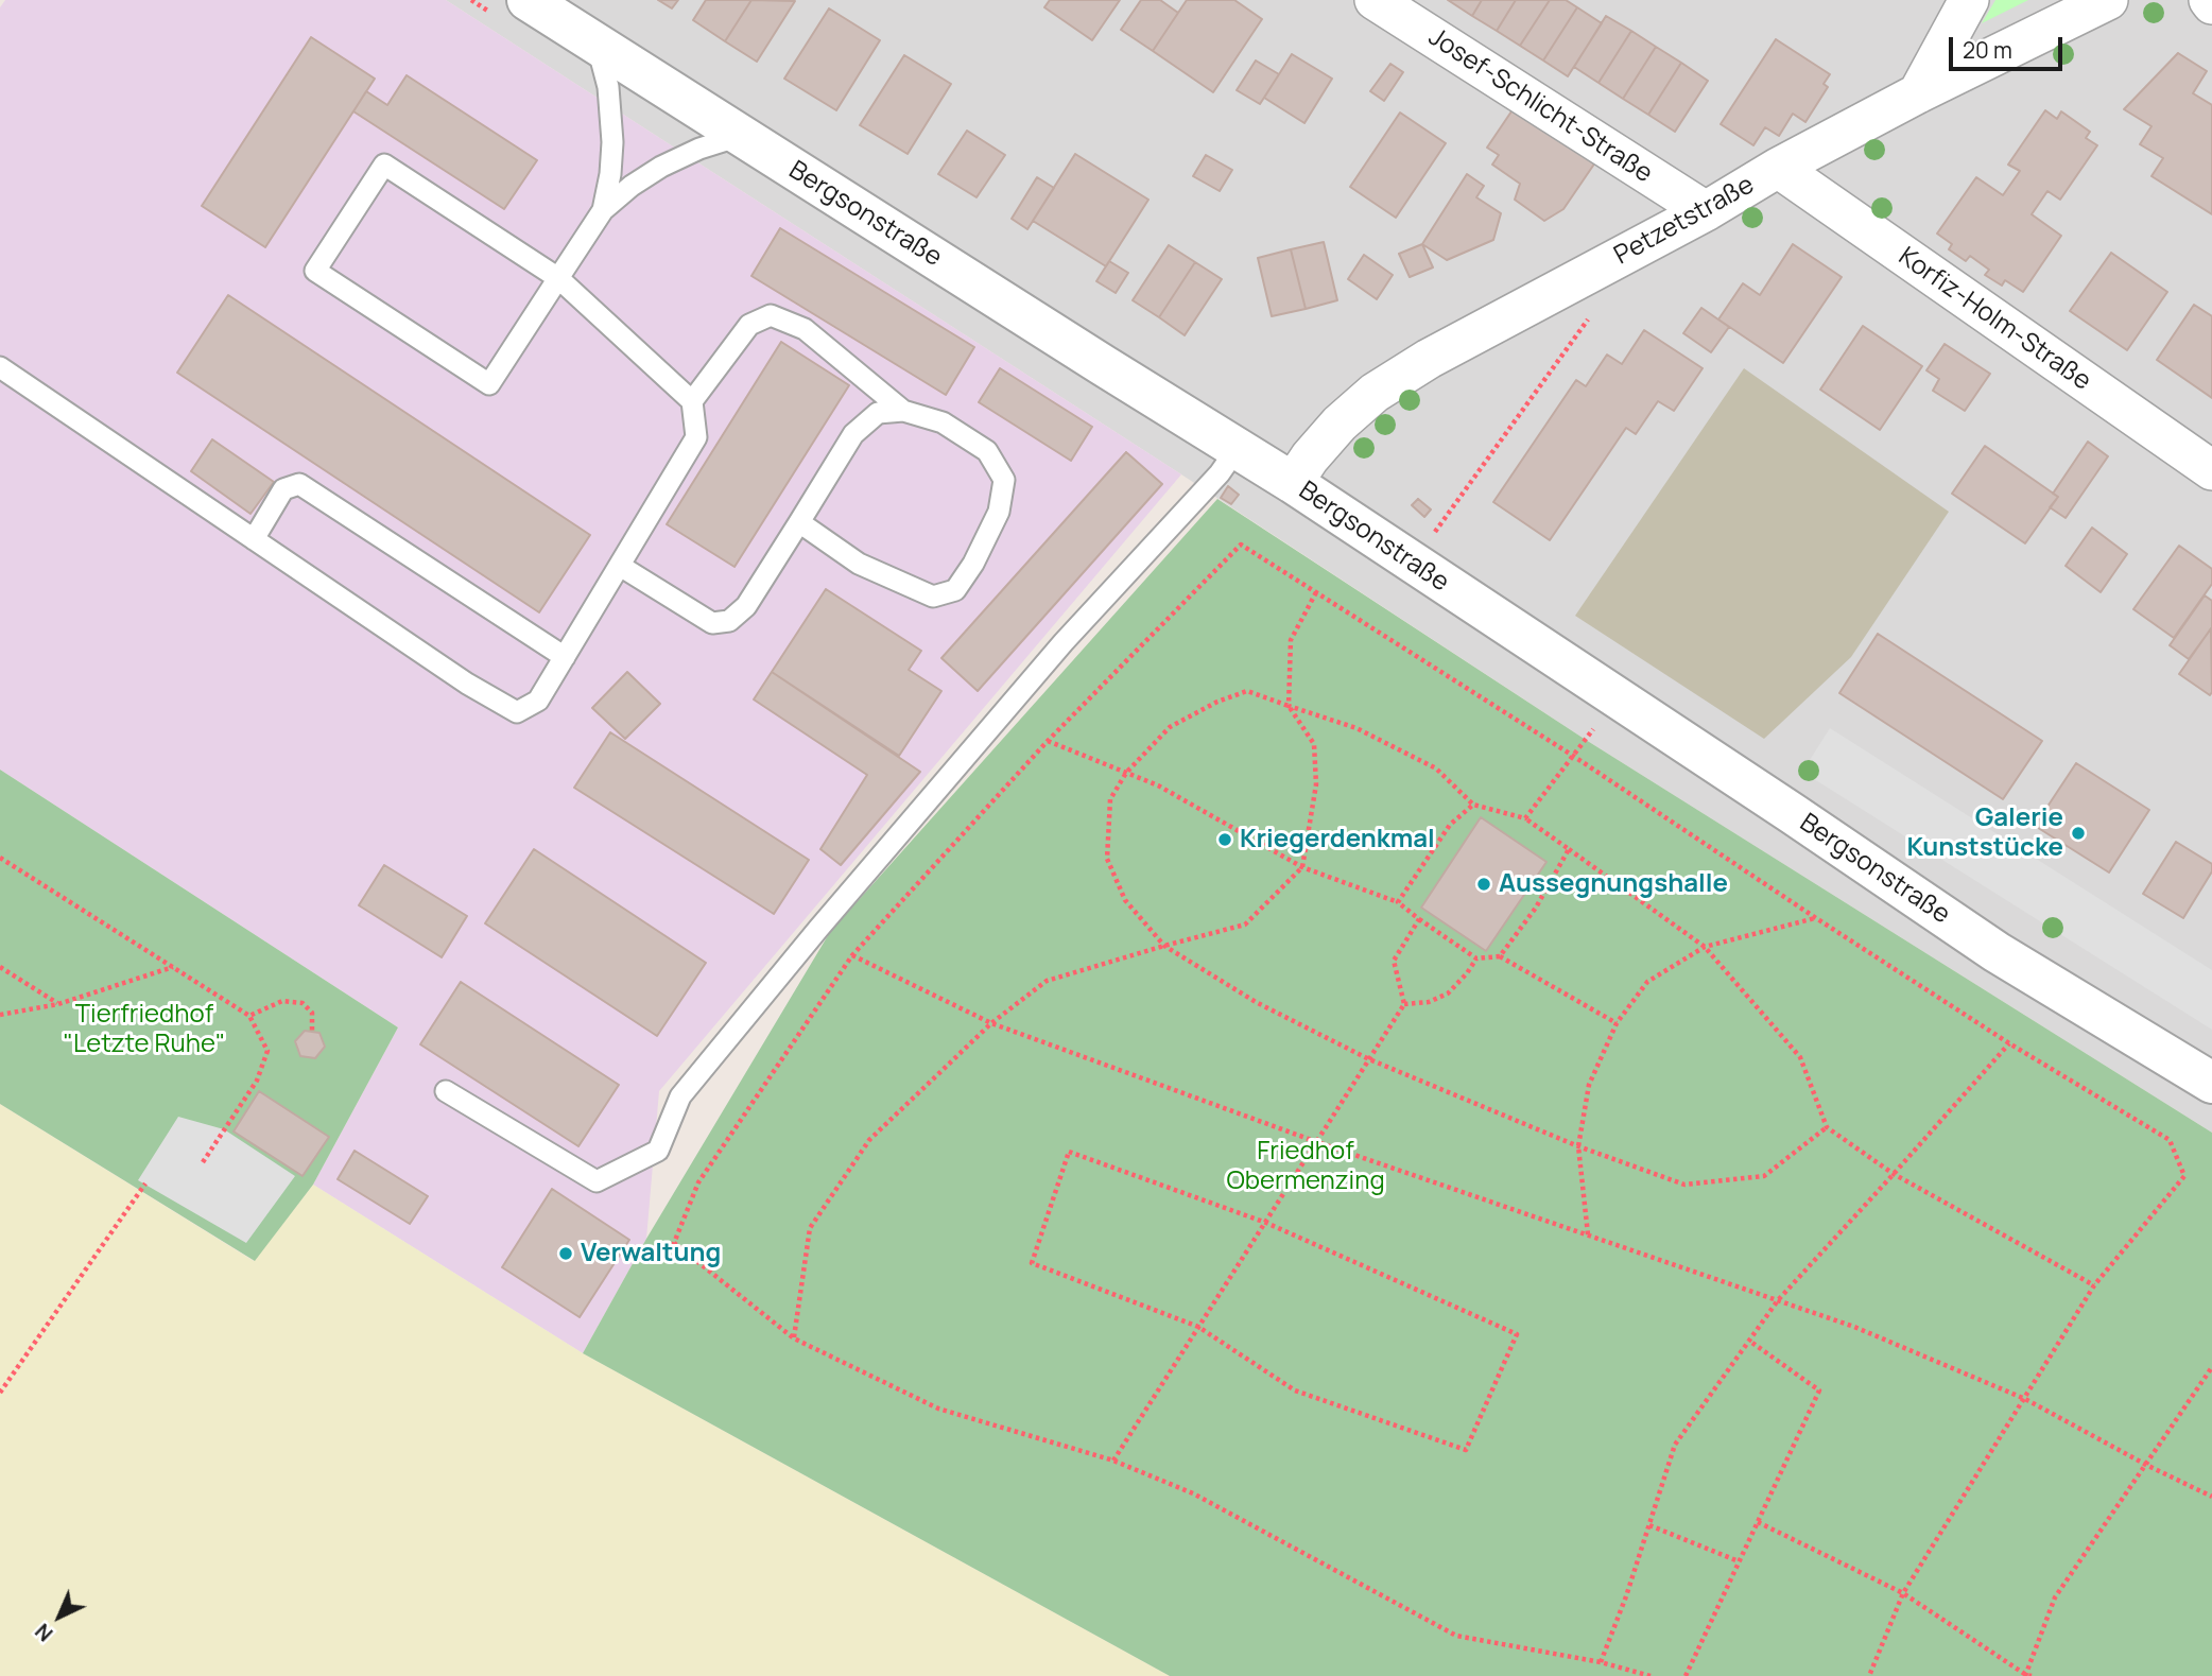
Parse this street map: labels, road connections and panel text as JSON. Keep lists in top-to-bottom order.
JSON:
{
  "streets": {
    "street": [
      "Josef-Schlicht-Straße",
      "Bergsonstraße",
      "Petzetstraße",
      "Korfiz-Holm-Straße"
    ]
  },
  "crossings": [
    ["Josef-Schlicht-Straße", "Petzetstraße"],
    ["Bergsonstraße", "Petzetstraße"],
    ["Petzetstraße", "Korfiz-Holm-Straße"]
  ],
  "parks": ["Tierfriedhof \"Letzte Ruhe\"", "Friedhof Obermenzing"],
  "places": [
    "Galerie Kunststücke",
    "Kriegerdenkmal",
    "Aussegnungshalle",
    "Verwaltung"
  ],
  "scale_bar": "20 m",
  "north": "bottom left"
}
